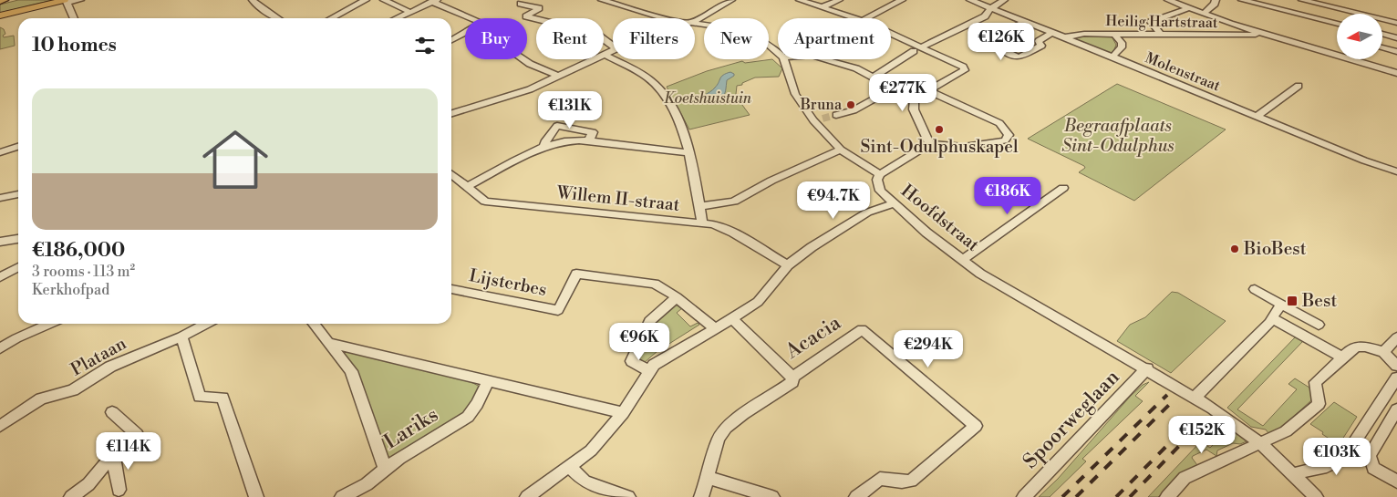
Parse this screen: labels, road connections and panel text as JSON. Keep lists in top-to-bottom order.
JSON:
{
  "streets": {
    "street": [
      "Heilig Hartstraat",
      "Molenstraat",
      "Willem II-straat",
      "Hoofdstraat",
      "Lijsterbes",
      "Acacia",
      "Plataan",
      "Spoorweglaan",
      "Lariks"
    ]
  },
  "crossings": [
    ["Heilig Hartstraat", "Molenstraat"],
    ["Hoofdstraat", "Spoorweglaan"]
  ],
  "parks": ["Koetshuistuin", "Begraafplaats Sint-Odulphus"],
  "places": {
    "other": ["Bruna", "Sint-Odulphuskapel", "BioBest"],
    "transit": ["Best"]
  },
  "north": "left",
  "page": {
    "chip": [
      "Buy",
      "Rent",
      "Filters",
      "New",
      "Apartment"
    ],
    "heading": "10 homes",
    "price": [
      "€126K",
      "€277K",
      "€131K",
      "€186K",
      "€94.7K",
      "€96K",
      "€294K",
      "€152K",
      "€114K",
      "€103K"
    ],
    "list": [
      {
        "name": "€186,000",
        "note": "3 rooms · 113 m² · Kerkhofpad"
      }
    ]
  }
}
